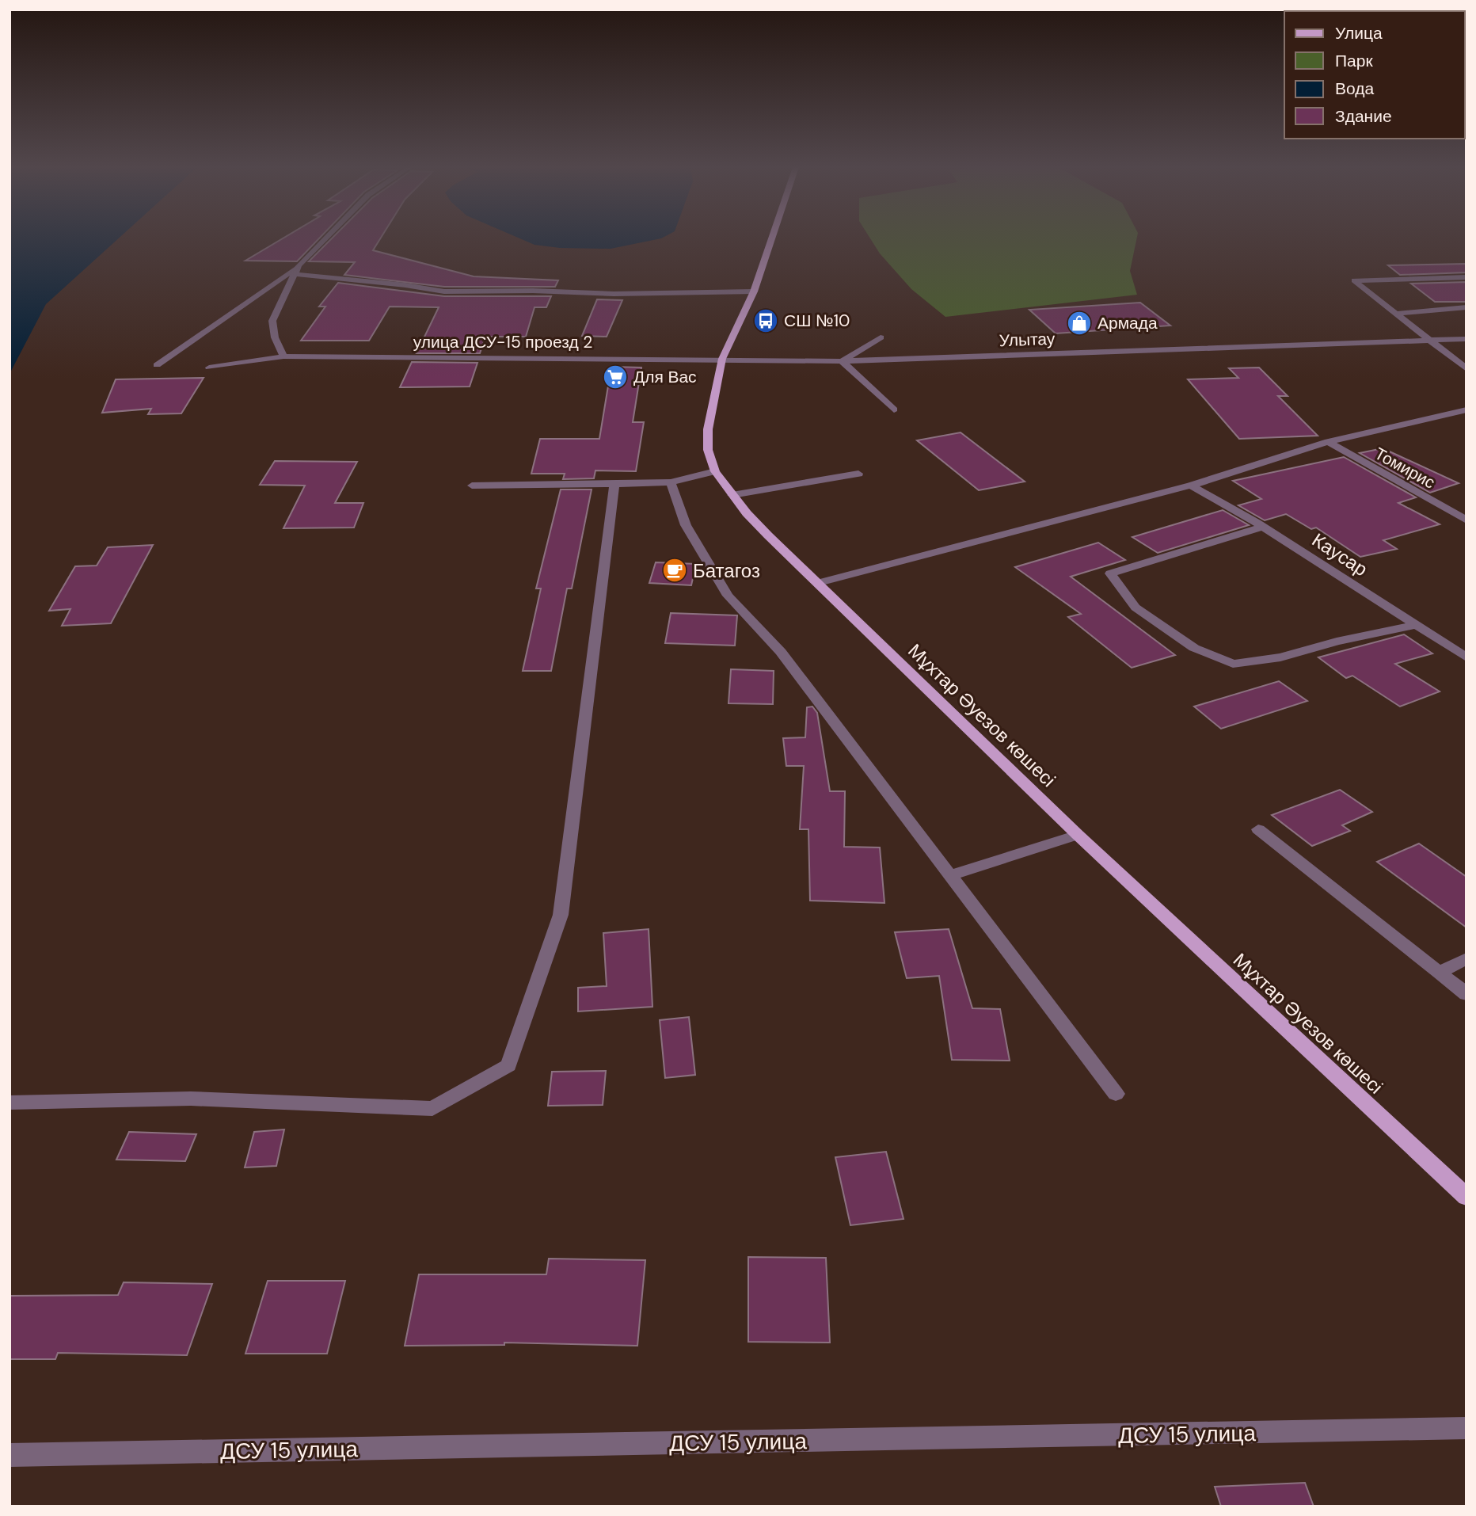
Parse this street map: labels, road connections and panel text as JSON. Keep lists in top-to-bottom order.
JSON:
{
  "streets": {
    "main road": ["Мұхтар Әуезов көшесі"],
    "street": [
      "Улытау",
      "улица ДСУ-15 проезд 2",
      "Томирис",
      "Каусар",
      "ДСУ 15 улица"
    ]
  },
  "crossings": [
    ["Улытау", "улица ДСУ-15 проезд 2"],
    ["Улытау", "Мұхтар Әуезов көшесі"],
    ["улица ДСУ-15 проезд 2", "Мұхтар Әуезов көшесі"]
  ],
  "places": {
    "bus stop": ["СШ №10"],
    "shop": ["Армада"],
    "supermarket": ["Для Вас"],
    "cafe": ["Батагоз"]
  },
  "legend": [
    "Улица",
    "Парк",
    "Вода",
    "Здание"
  ]
}
